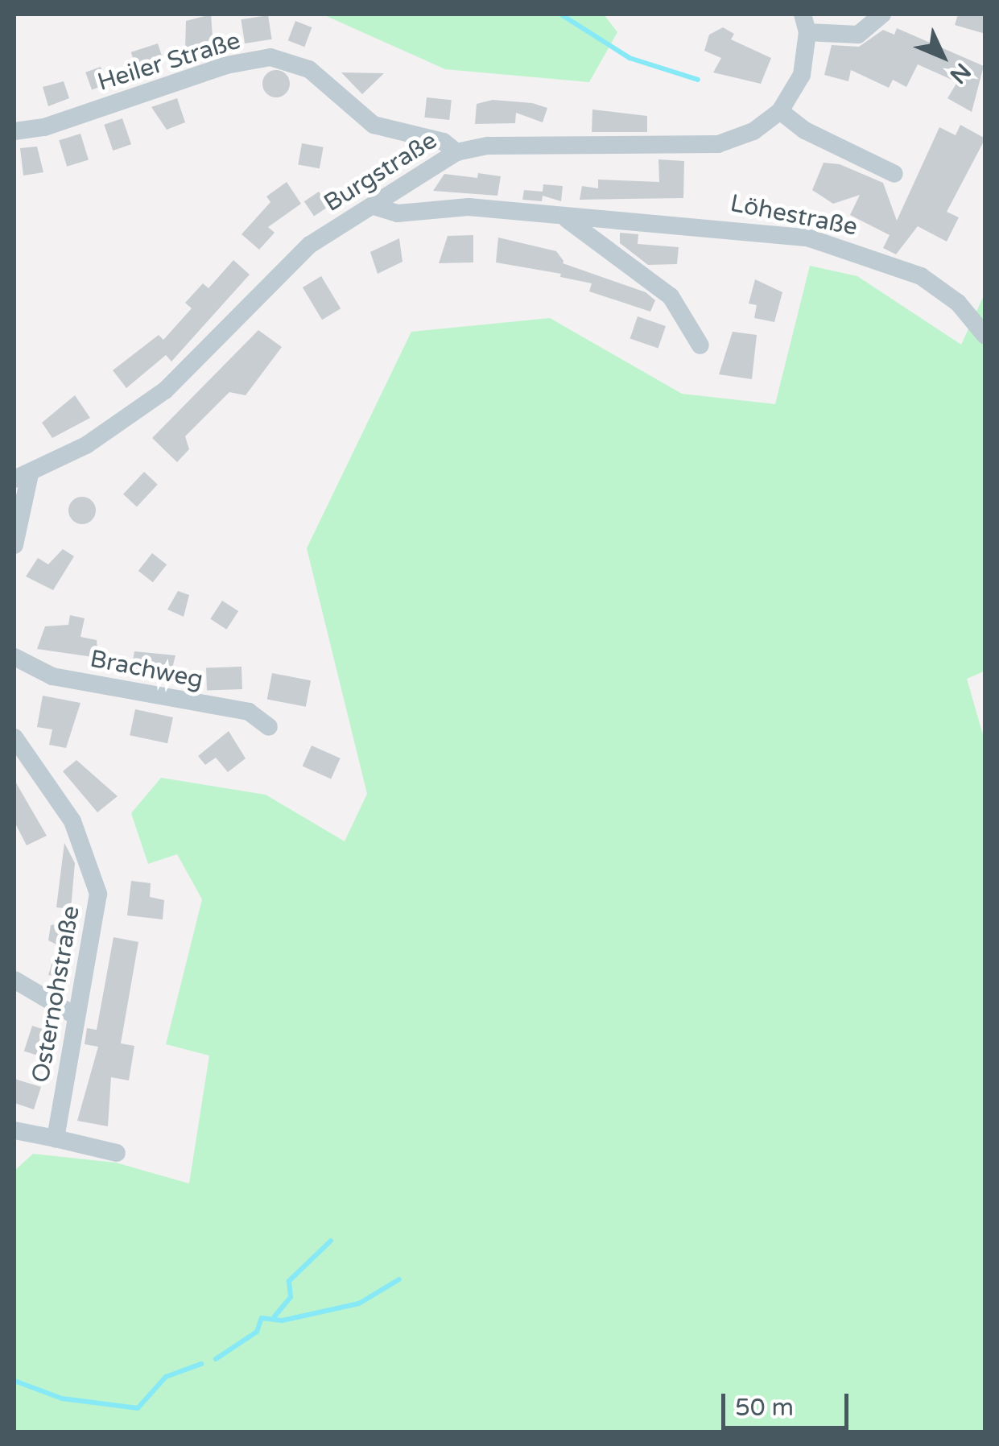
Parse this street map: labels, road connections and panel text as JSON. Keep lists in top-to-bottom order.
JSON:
{
  "streets": {
    "street": [
      "Heiler Straße",
      "Burgstraße",
      "Löhestraße",
      "Brachweg",
      "Osternohstraße"
    ]
  },
  "crossings": [
    ["Heiler Straße", "Burgstraße"],
    ["Burgstraße", "Löhestraße"]
  ],
  "scale_bar": "50 m",
  "north": "bottom right"
}
